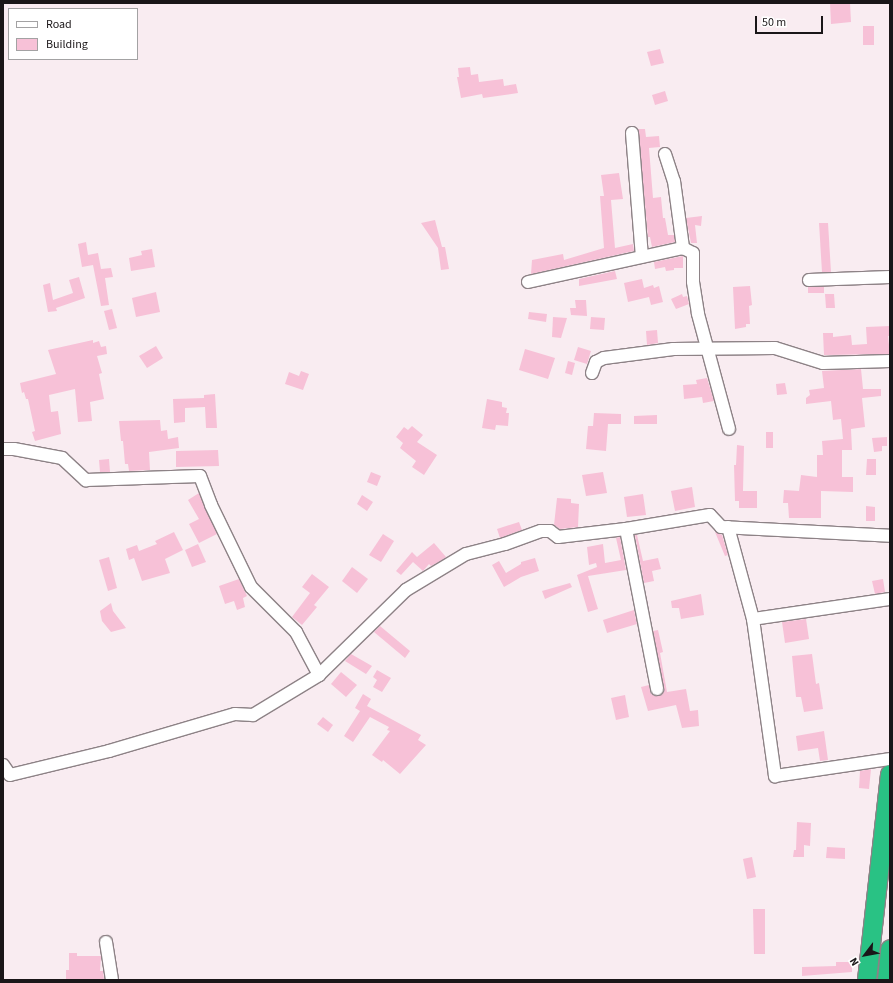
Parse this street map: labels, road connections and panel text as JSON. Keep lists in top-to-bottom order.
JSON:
{
  "legend": ["Road", "Building"],
  "scale_bar": "50 m",
  "north": "bottom left"
}
